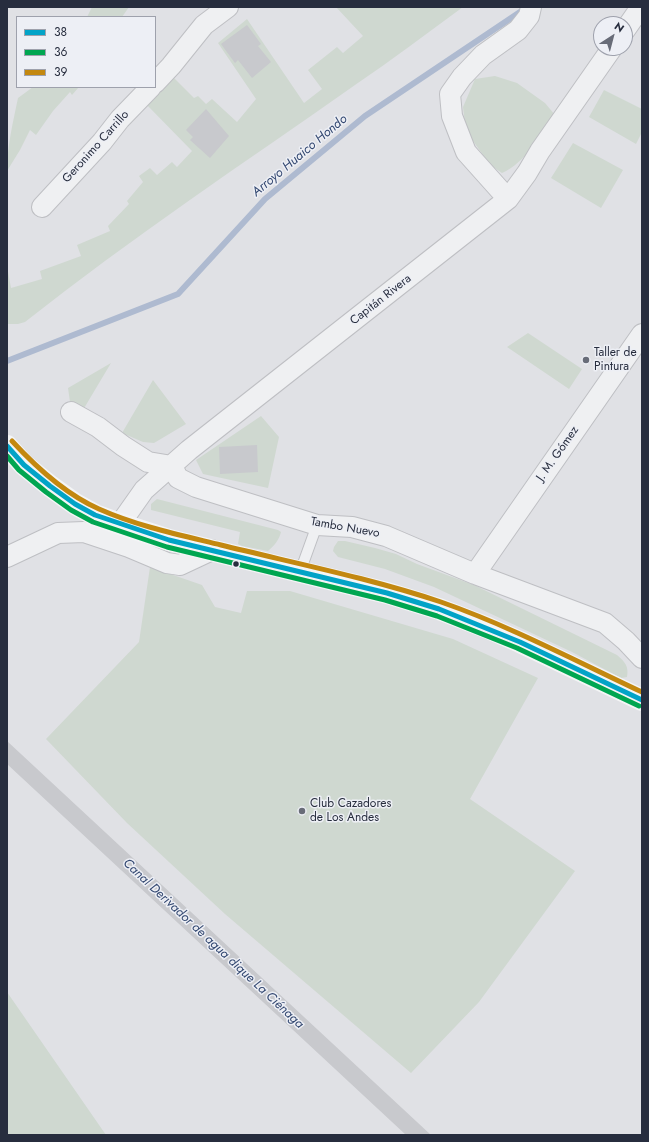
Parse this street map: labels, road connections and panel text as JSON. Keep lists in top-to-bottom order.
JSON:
{
  "streets": {
    "street": [
      "Geronimo Carrillo",
      "Capitán Rivera",
      "J. M. Gómez",
      "Tambo Nuevo"
    ]
  },
  "crossings": [
    ["Capitán Rivera", "Tambo Nuevo"],
    ["J. M. Gómez", "Tambo Nuevo"]
  ],
  "water": ["Arroyo Huaico Hondo", "Canal Derivador de agua dique La Ciénaga"],
  "places": ["Taller de Pintura", "Club Cazadores de Los Andes"],
  "lines": ["transit line 39", "transit line 38", "transit line 36"],
  "legend": ["38", "36", "39"],
  "north": "top right"
}
